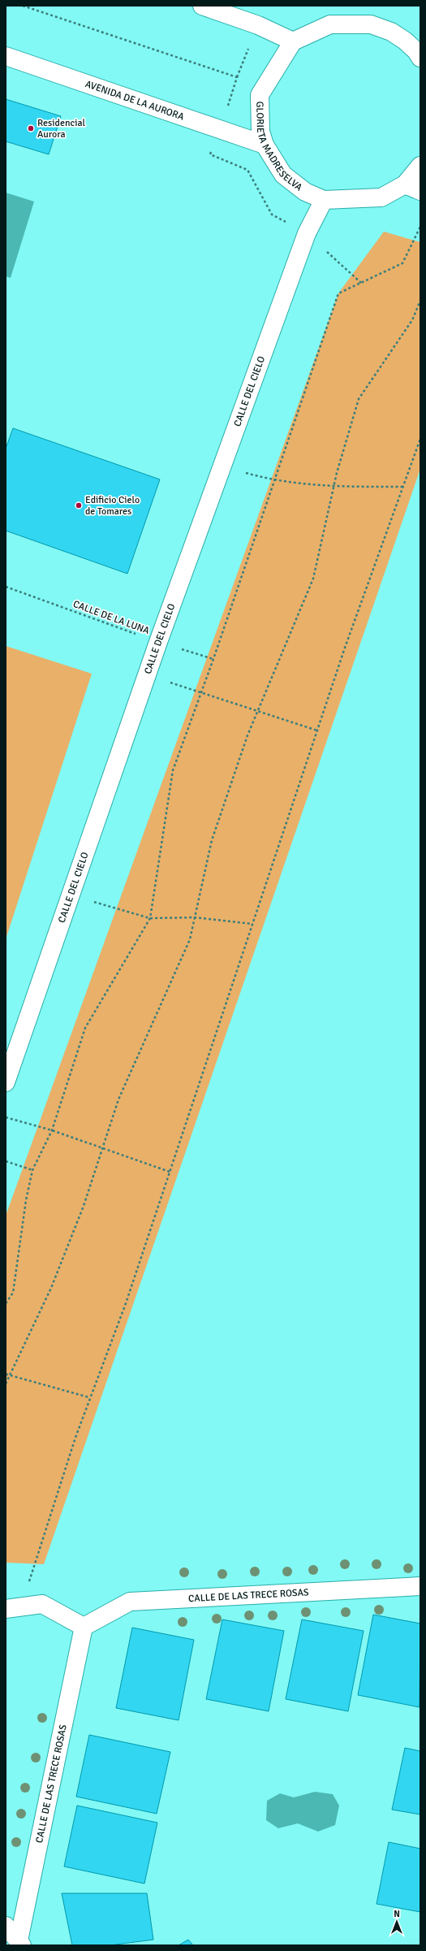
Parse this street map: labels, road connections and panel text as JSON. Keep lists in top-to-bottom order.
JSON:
{
  "streets": {
    "street": [
      "AVENIDA DE LA AURORA",
      "GLORIETA MADRESELVA",
      "CALLE DEL CIELO",
      "CALLE DE LAS TRECE ROSAS"
    ],
    "path": ["CALLE DE LA LUNA"]
  },
  "crossings": [
    ["AVENIDA DE LA AURORA", "GLORIETA MADRESELVA"],
    ["GLORIETA MADRESELVA", "CALLE DEL CIELO"],
    ["CALLE DEL CIELO", "CALLE DE LA LUNA"]
  ],
  "places": ["Residencial Aurora", "Edificio Cielo de Tomares"],
  "north": "top"
}
